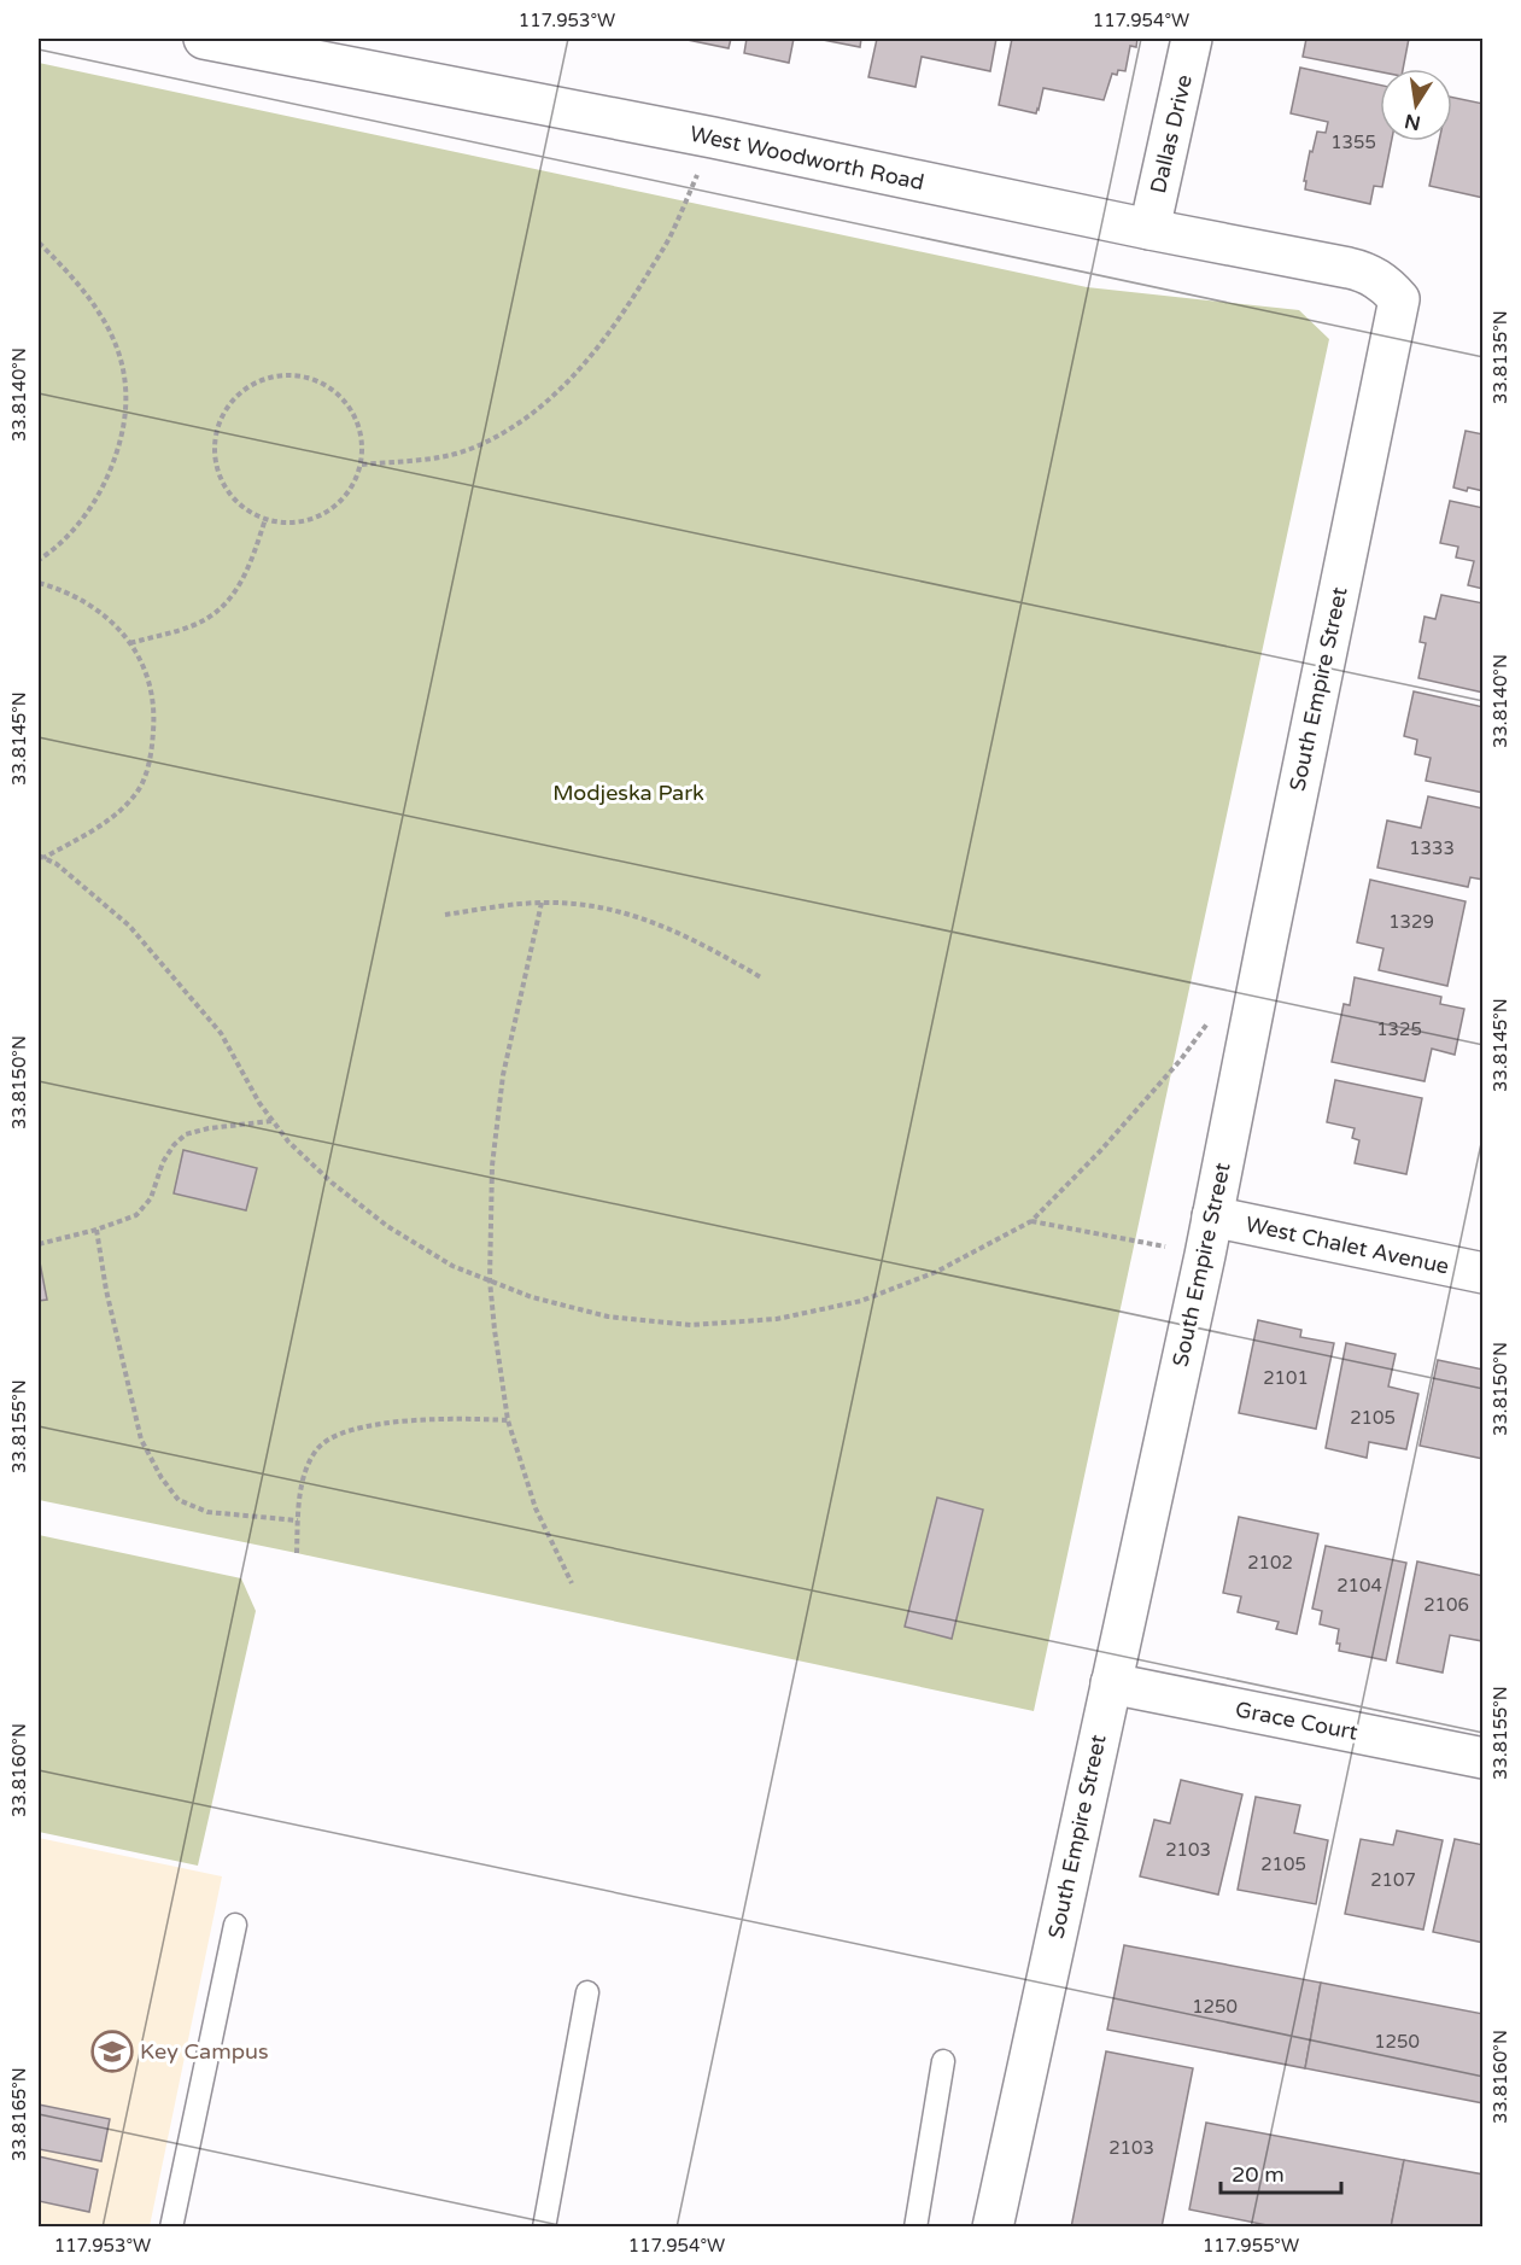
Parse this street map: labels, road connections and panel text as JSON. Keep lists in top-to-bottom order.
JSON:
{
  "streets": {
    "street": [
      "Dallas Drive",
      "West Woodworth Road",
      "South Empire Street",
      "West Chalet Avenue",
      "Grace Court"
    ]
  },
  "crossings": [
    ["Dallas Drive", "West Woodworth Road"],
    ["West Woodworth Road", "South Empire Street"],
    ["South Empire Street", "West Chalet Avenue"],
    ["South Empire Street", "Grace Court"]
  ],
  "parks": ["Modjeska Park"],
  "places": {
    "school or university": ["Key Campus"]
  },
  "house_numbers": [
    "1355",
    "1333",
    "1329",
    "1325",
    "2101",
    "2105",
    "2102",
    "2104",
    "2106",
    "2103",
    "2105",
    "2107",
    "1250",
    "1250",
    "2103"
  ],
  "scale_bar": "20 m",
  "north": "bottom",
  "coordinates": [
    "117.953°W",
    "117.954°W",
    "33.8135°N",
    "33.8140°N",
    "33.8145°N",
    "33.8150°N",
    "33.8155°N",
    "33.8160°N",
    "33.8165°N",
    "117.955°W"
  ]
}
